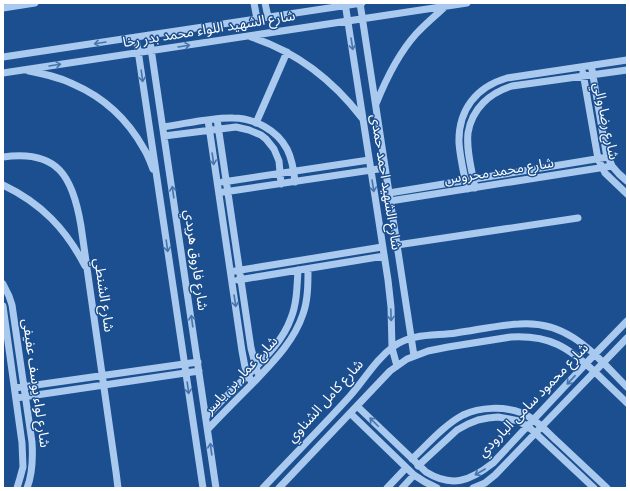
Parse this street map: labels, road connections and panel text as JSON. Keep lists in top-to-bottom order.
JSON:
{
  "streets": {
    "street": [
      "شارع الشهيد اللواء محمد بدر رخا",
      "شارع رضا والي",
      "شارع محمد محروس",
      "شارع الشهيد احمد حمدى",
      "شارع فاروق هريدي",
      "شارع الشنطي",
      "شارع عمار بن ياسر",
      "شارع لواء يوسف عفيفى",
      "شارع محمود سامى البارودي",
      "شارع كامل الشناوي"
    ]
  },
  "crossings": [
    ["شارع الشهيد اللواء محمد بدر رخا", "شارع الشهيد احمد حمدى"],
    ["شارع الشهيد اللواء محمد بدر رخا", "شارع فاروق هريدي"],
    ["شارع رضا والي", "شارع محمد محروس"],
    ["شارع محمد محروس", "شارع الشهيد احمد حمدى"],
    ["شارع الشهيد احمد حمدى", "شارع كامل الشناوي"],
    ["شارع فاروق هريدي", "شارع عمار بن ياسر"],
    ["شارع محمود سامى البارودي", "شارع كامل الشناوي"]
  ]
}
